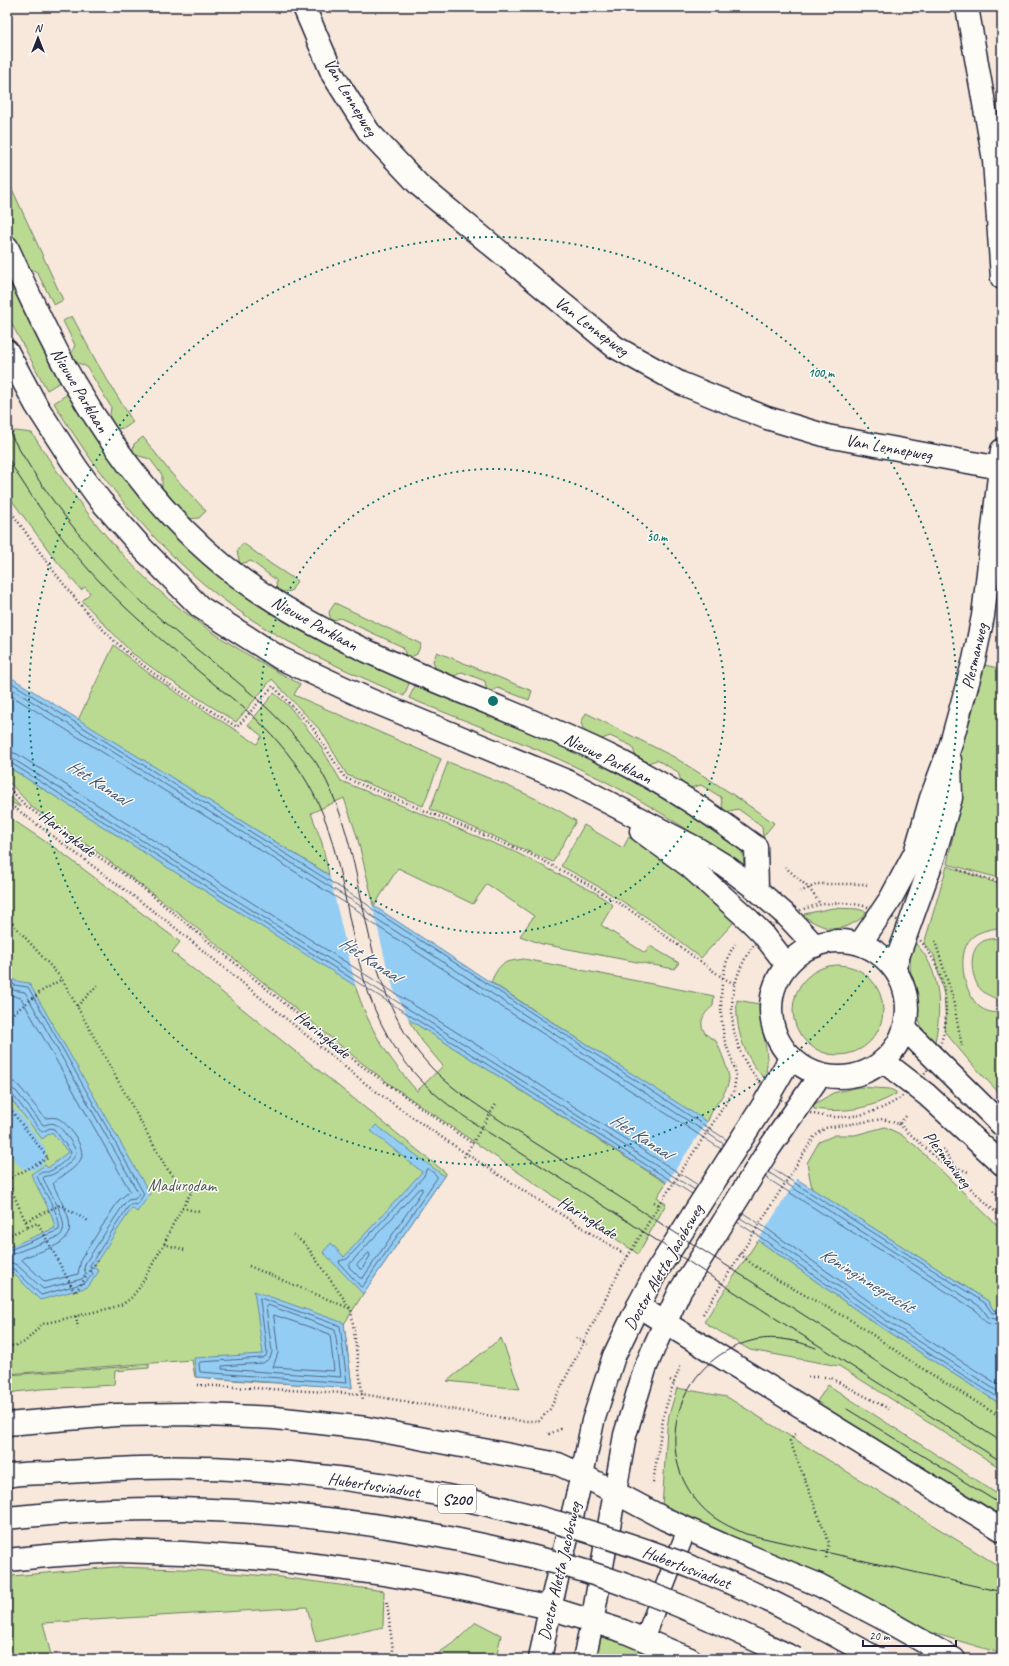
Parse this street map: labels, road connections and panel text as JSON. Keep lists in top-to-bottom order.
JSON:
{
  "streets": {
    "main road": [
      "Van Lennepweg",
      "Nieuwe Parklaan",
      "Plesmanweg",
      "Doctor Aletta Jacobsweg",
      "Hubertusviaduct",
      "S200"
    ],
    "path": ["Haringkade"]
  },
  "crossings": [
    ["Van Lennepweg", "Plesmanweg"],
    ["Plesmanweg", "Doctor Aletta Jacobsweg"]
  ],
  "water": ["Het Kanaal", "Koninginnegracht"],
  "parks": ["Madurodam"],
  "scale_bar": "20 m",
  "north": "top",
  "rings": ["100 m", "50 m"]
}
